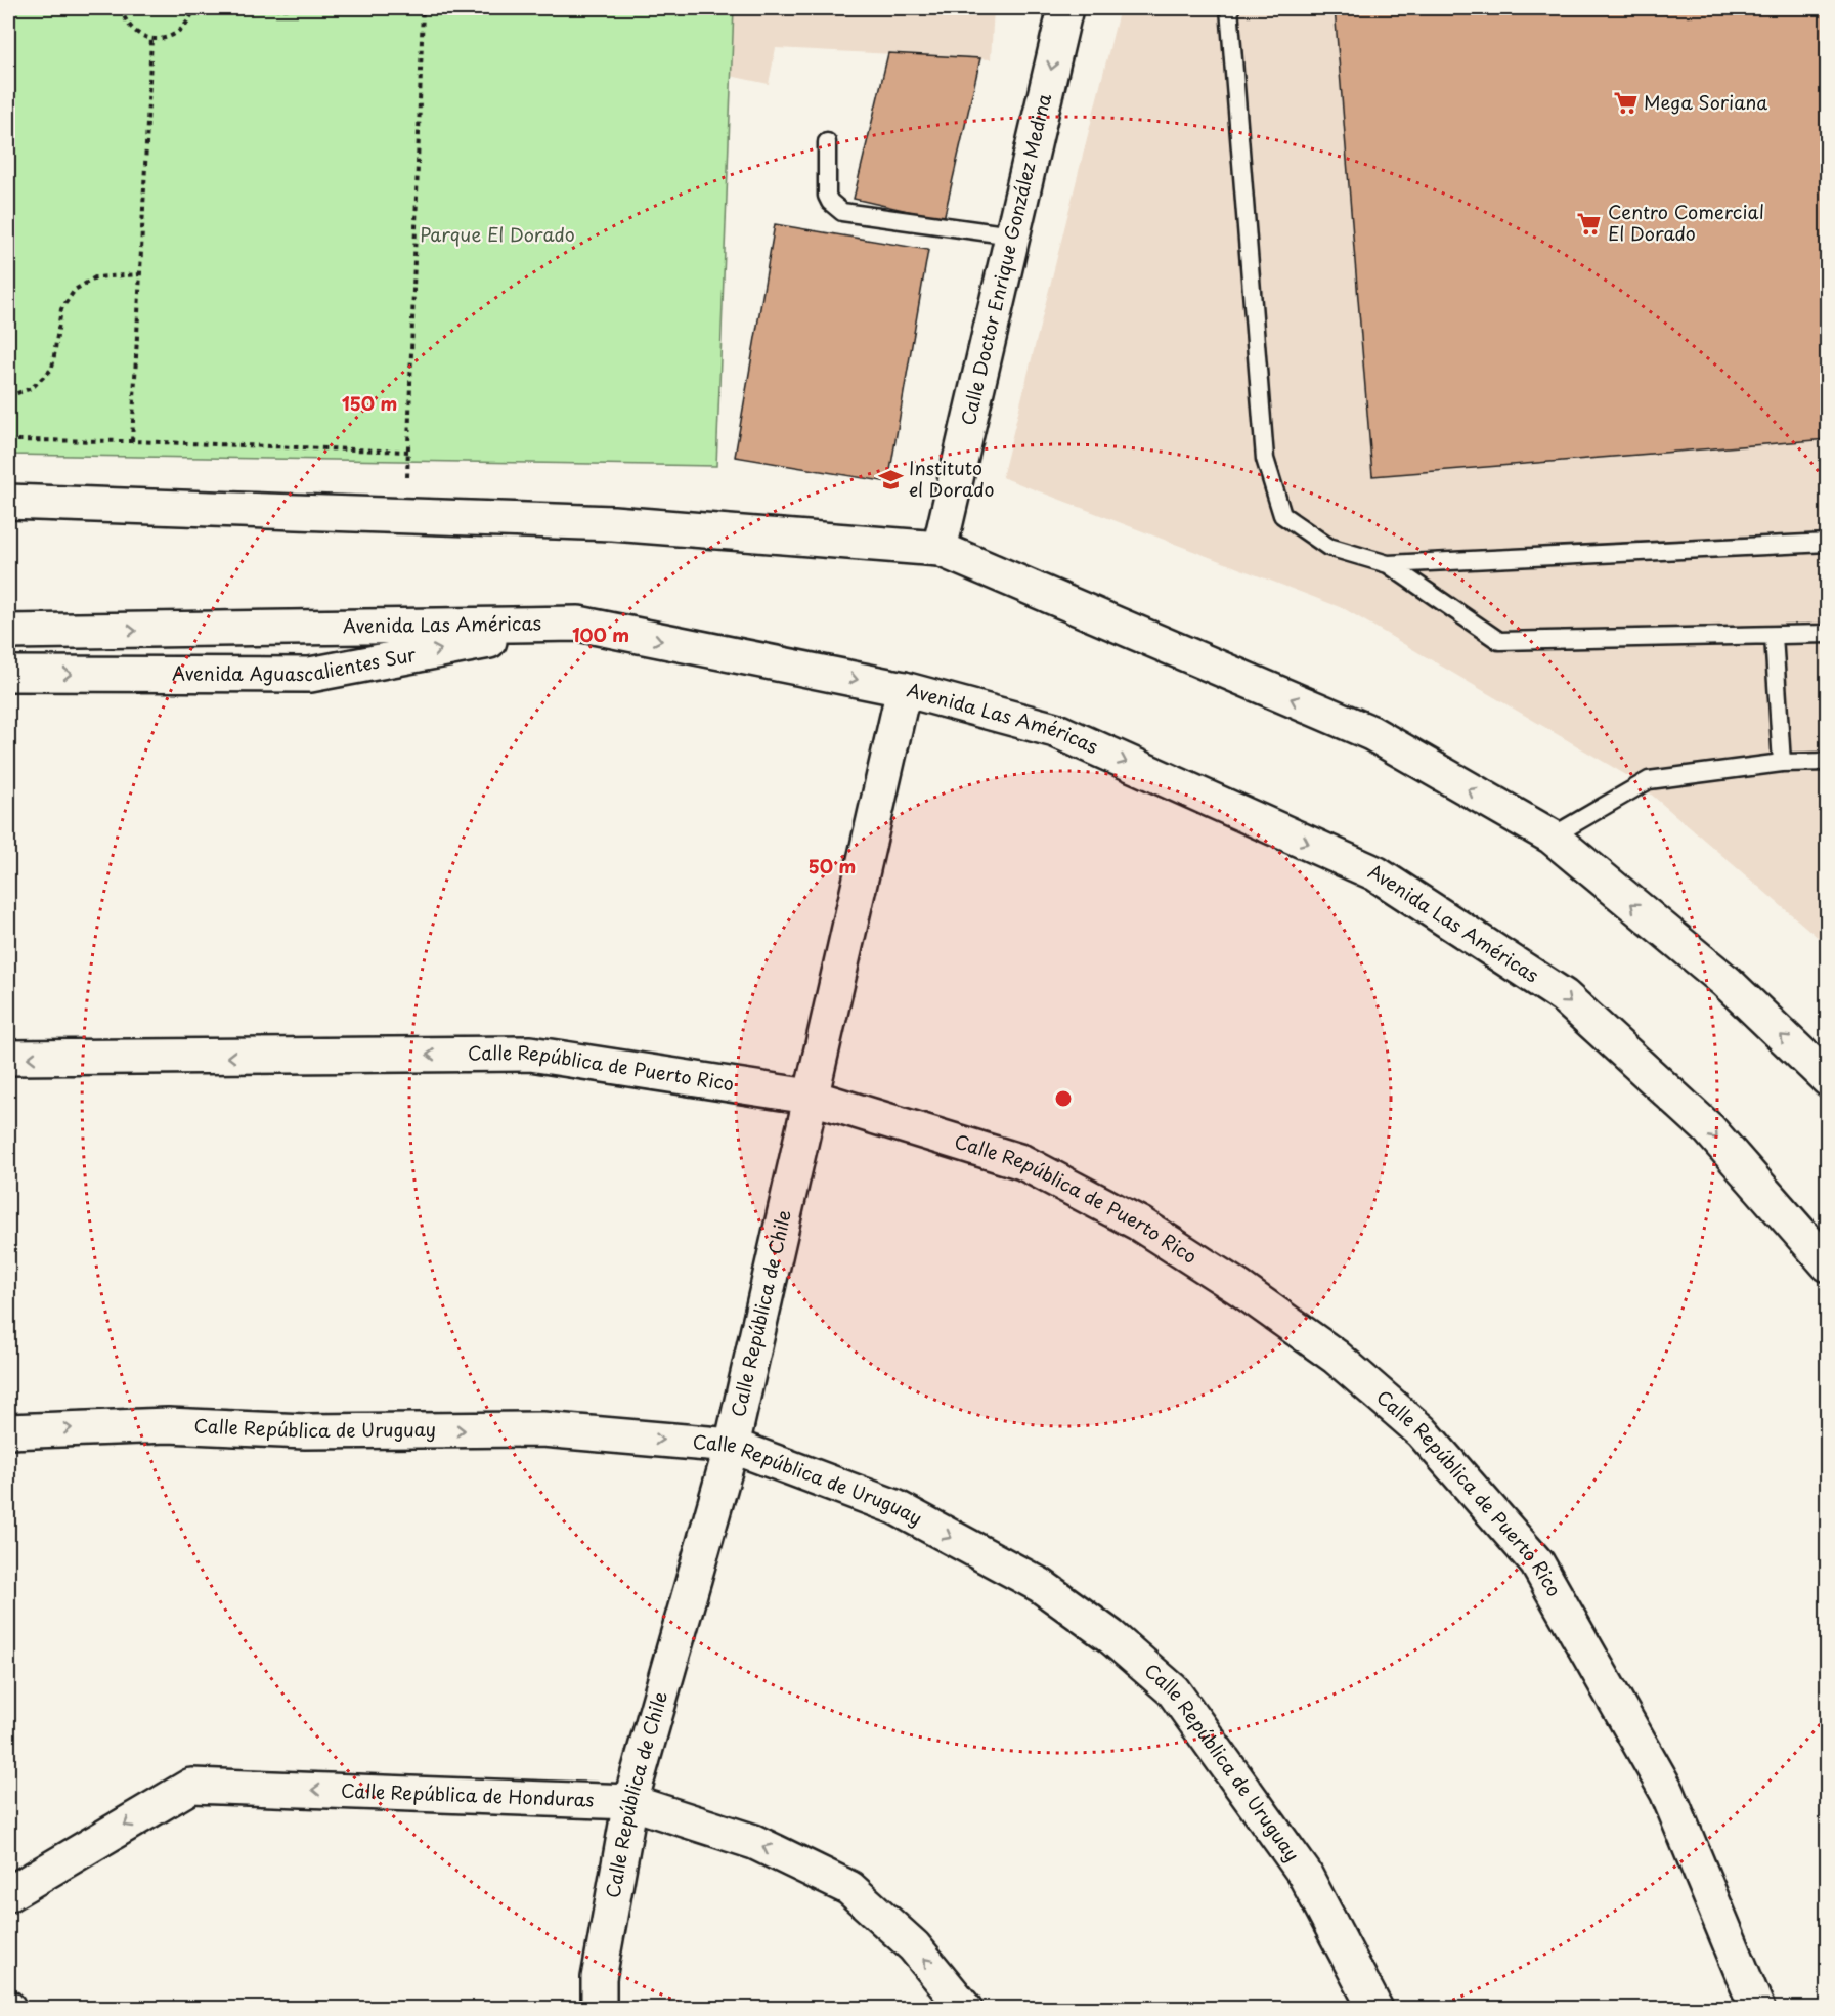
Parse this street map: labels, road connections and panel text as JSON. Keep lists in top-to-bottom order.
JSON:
{
  "streets": {
    "street": [
      "Calle Doctor Enrique González Medina",
      "Avenida Las Américas",
      "Avenida Aguascalientes Sur",
      "Calle República de Puerto Rico",
      "Calle República de Chile",
      "Calle República de Uruguay",
      "Calle República de Honduras"
    ]
  },
  "crossings": [
    ["Avenida Las Américas", "Avenida Aguascalientes Sur"],
    ["Avenida Las Américas", "Calle República de Chile"],
    ["Calle República de Puerto Rico", "Calle República de Chile"],
    ["Calle República de Chile", "Calle República de Uruguay"],
    ["Calle República de Chile", "Calle República de Honduras"]
  ],
  "one_way": [
    "Calle Doctor Enrique González Medina",
    "Calle República de Puerto Rico",
    "Calle República de Uruguay",
    "Calle República de Honduras"
  ],
  "parks": ["Parque El Dorado"],
  "places": {
    "supermarket": ["Mega Soriana", "Centro Comercial El Dorado"],
    "school or university": ["Instituto el Dorado"]
  },
  "rings": ["150 m", "100 m", "50 m"]
}
